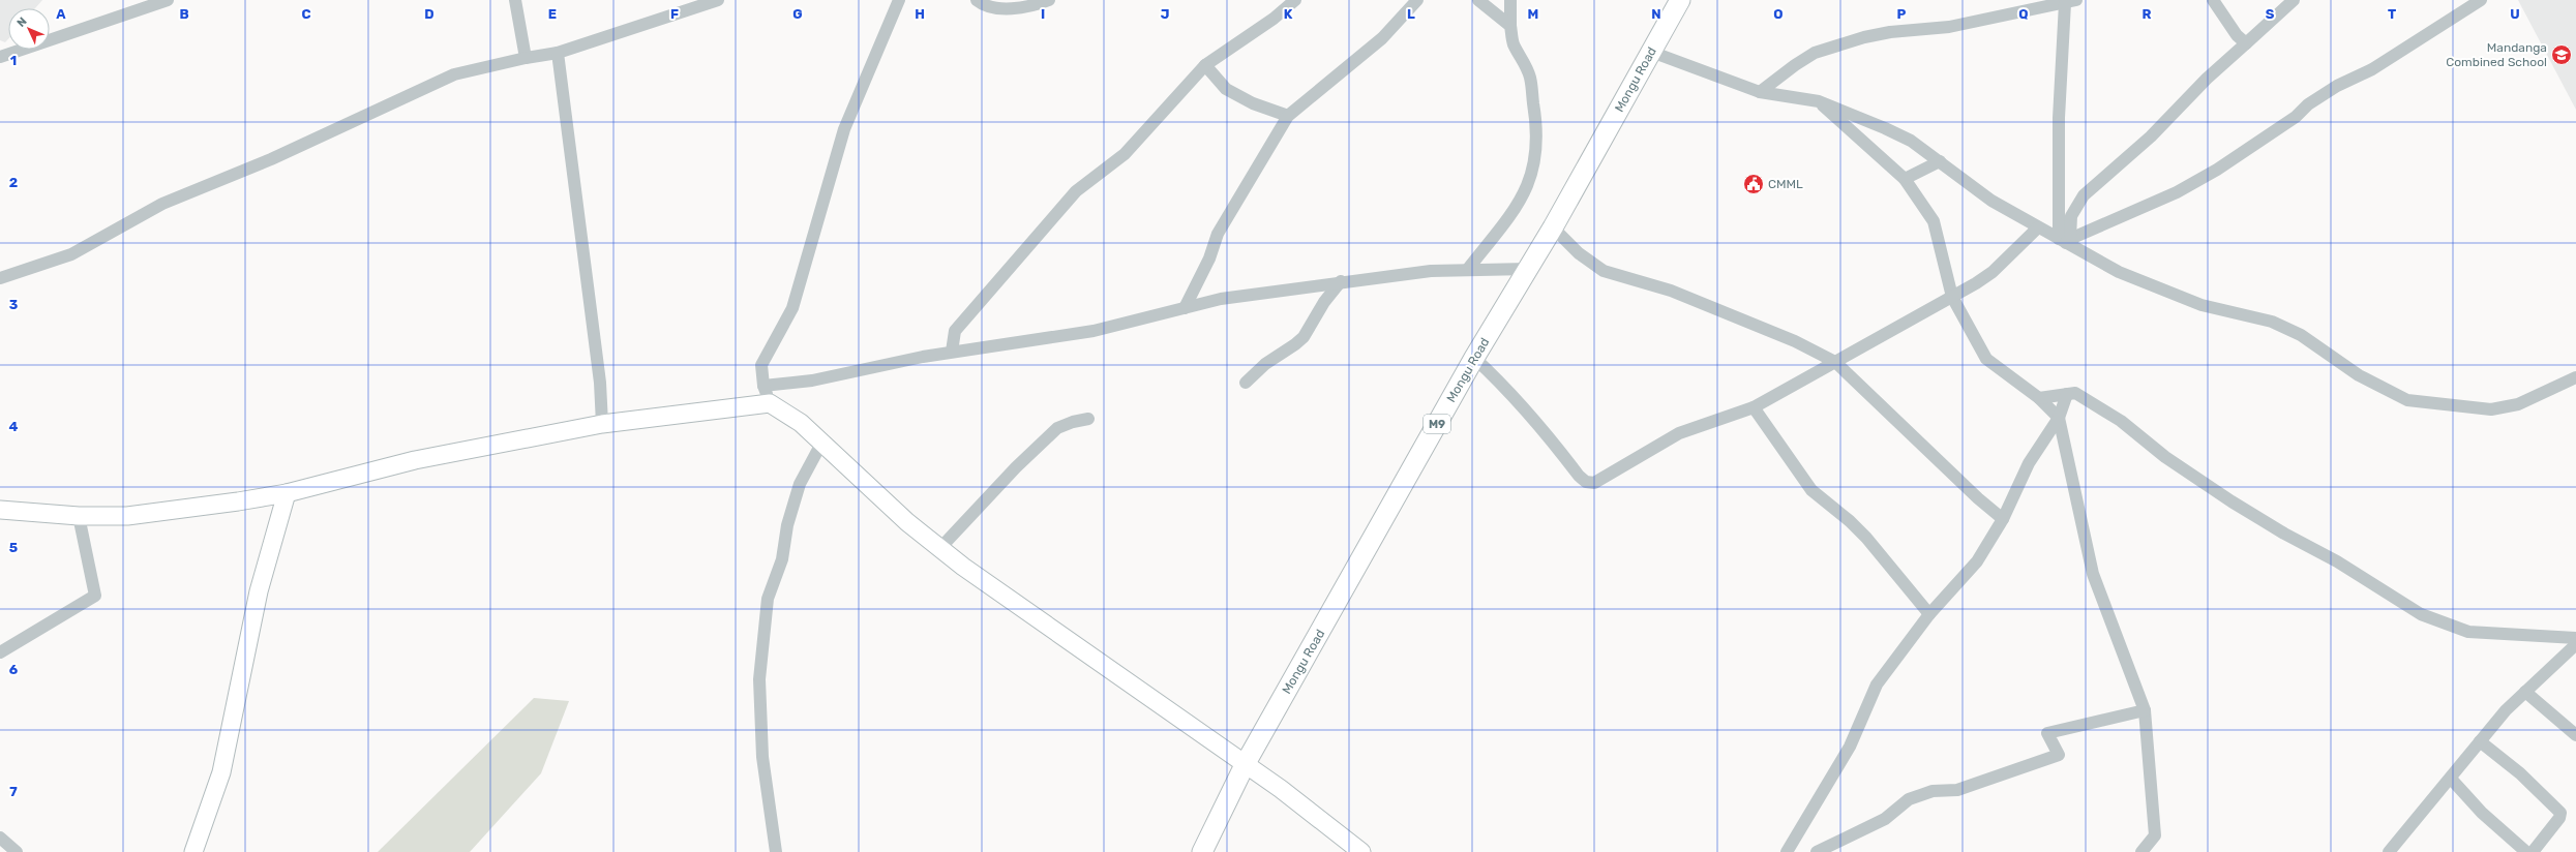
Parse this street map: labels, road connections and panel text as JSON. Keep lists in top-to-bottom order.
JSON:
{
  "streets": {
    "main road": ["Mongu Road", "M9"]
  },
  "places": {
    "school or university": ["Mandanga Combined School"],
    "public building": ["CMML"]
  },
  "north": "top left",
  "grid": {
    "columns": [
      "A",
      "B",
      "C",
      "D",
      "E",
      "F",
      "G",
      "H",
      "I",
      "J",
      "K",
      "L",
      "M",
      "N",
      "O",
      "P",
      "Q",
      "R",
      "S",
      "T",
      "U"
    ],
    "rows": [
      "1",
      "2",
      "3",
      "4",
      "5",
      "6",
      "7"
    ]
  }
}
